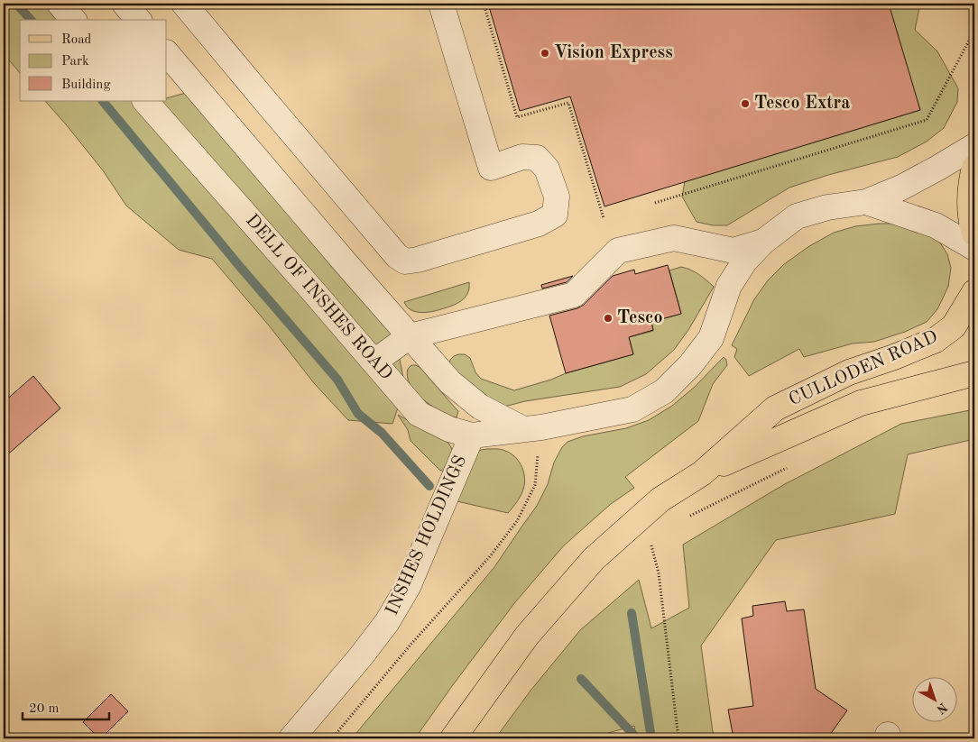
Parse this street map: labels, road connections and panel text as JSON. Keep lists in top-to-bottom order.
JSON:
{
  "streets": {
    "main road": ["CULLODEN ROAD"],
    "street": ["DELL OF INSHES ROAD", "INSHES HOLDINGS"]
  },
  "crossings": [
    ["DELL OF INSHES ROAD", "INSHES HOLDINGS"]
  ],
  "places": ["Vision Express", "Tesco Extra", "Tesco"],
  "legend": ["Road", "Park", "Building"],
  "scale_bar": "20 m",
  "north": "bottom right"
}
